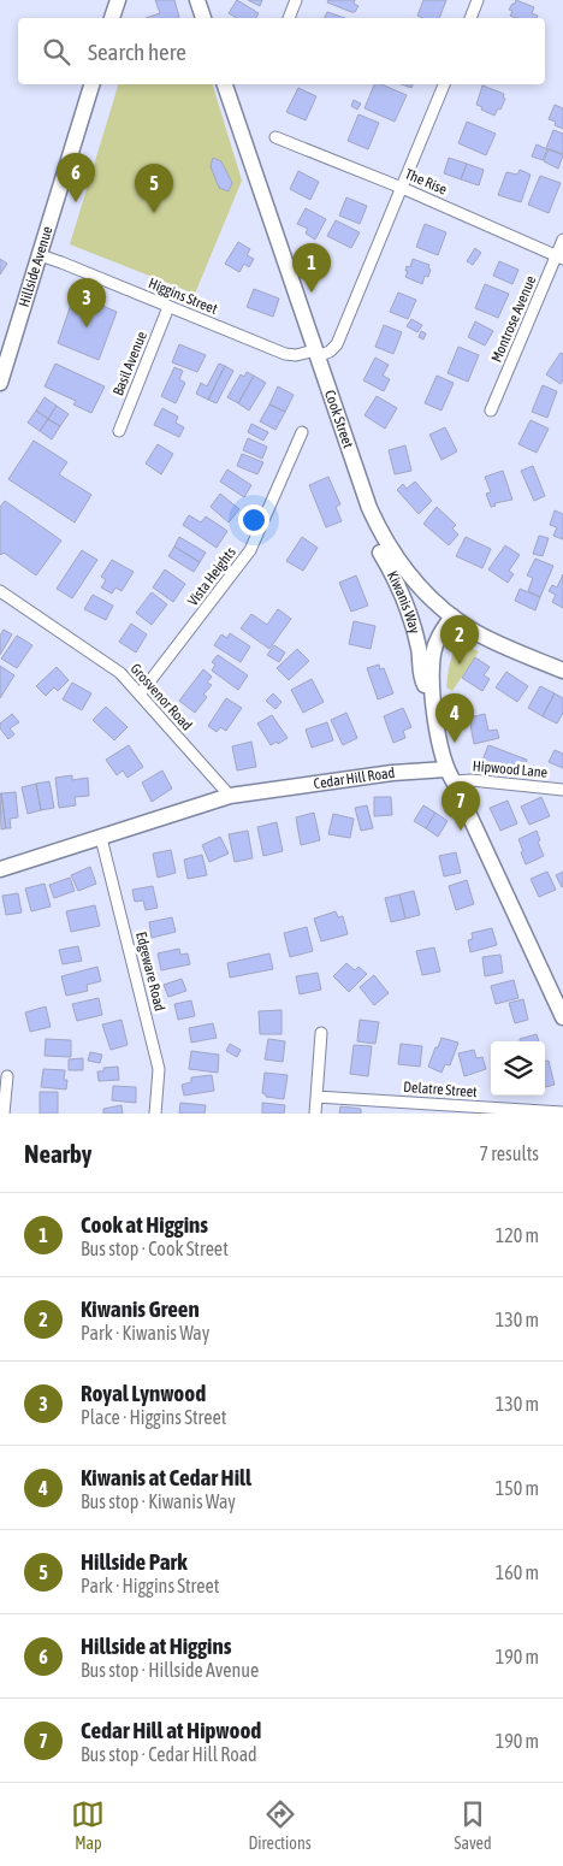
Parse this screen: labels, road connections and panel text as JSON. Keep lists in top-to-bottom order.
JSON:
{
  "streets": {
    "street": [
      "The Rise",
      "Hillside Avenue",
      "Higgins Street",
      "Montrose Avenue",
      "Basil Avenue",
      "Cook Street",
      "Vista Heights",
      "Kiwanis Way",
      "Grosvenor Road",
      "Hipwood Lane",
      "Cedar Hill Road",
      "Edgeware Road",
      "Delatre Street"
    ]
  },
  "crossings": [
    ["The Rise", "Montrose Avenue"],
    ["Hillside Avenue", "Higgins Street"],
    ["Higgins Street", "Basil Avenue"],
    ["Higgins Street", "Cook Street"],
    ["Cook Street", "Kiwanis Way"],
    ["Vista Heights", "Grosvenor Road"],
    ["Kiwanis Way", "Hipwood Lane"],
    ["Kiwanis Way", "Cedar Hill Road"],
    ["Grosvenor Road", "Cedar Hill Road"],
    ["Hipwood Lane", "Cedar Hill Road"],
    ["Cedar Hill Road", "Edgeware Road"]
  ],
  "page": {
    "search": "Search here",
    "pins": [
      "6",
      "5",
      "1",
      "3",
      "2",
      "4",
      "7"
    ],
    "heading": ["Nearby", "7 results"],
    "list": [
      {
        "mark": "1",
        "name": "Cook at Higgins",
        "note": "Bus stop · Cook Street",
        "value": "120 m"
      },
      {
        "mark": "2",
        "name": "Kiwanis Green",
        "note": "Park · Kiwanis Way",
        "value": "130 m"
      },
      {
        "mark": "3",
        "name": "Royal Lynwood",
        "note": "Place · Higgins Street",
        "value": "130 m"
      },
      {
        "mark": "4",
        "name": "Kiwanis at Cedar Hill",
        "note": "Bus stop · Kiwanis Way",
        "value": "150 m"
      },
      {
        "mark": "5",
        "name": "Hillside Park",
        "note": "Park · Higgins Street",
        "value": "160 m"
      },
      {
        "mark": "6",
        "name": "Hillside at Higgins",
        "note": "Bus stop · Hillside Avenue",
        "value": "190 m"
      },
      {
        "mark": "7",
        "name": "Cedar Hill at Hipwood",
        "note": "Bus stop · Cedar Hill Road",
        "value": "190 m"
      }
    ],
    "nav": ["Map", "Directions", "Saved"]
  }
}
